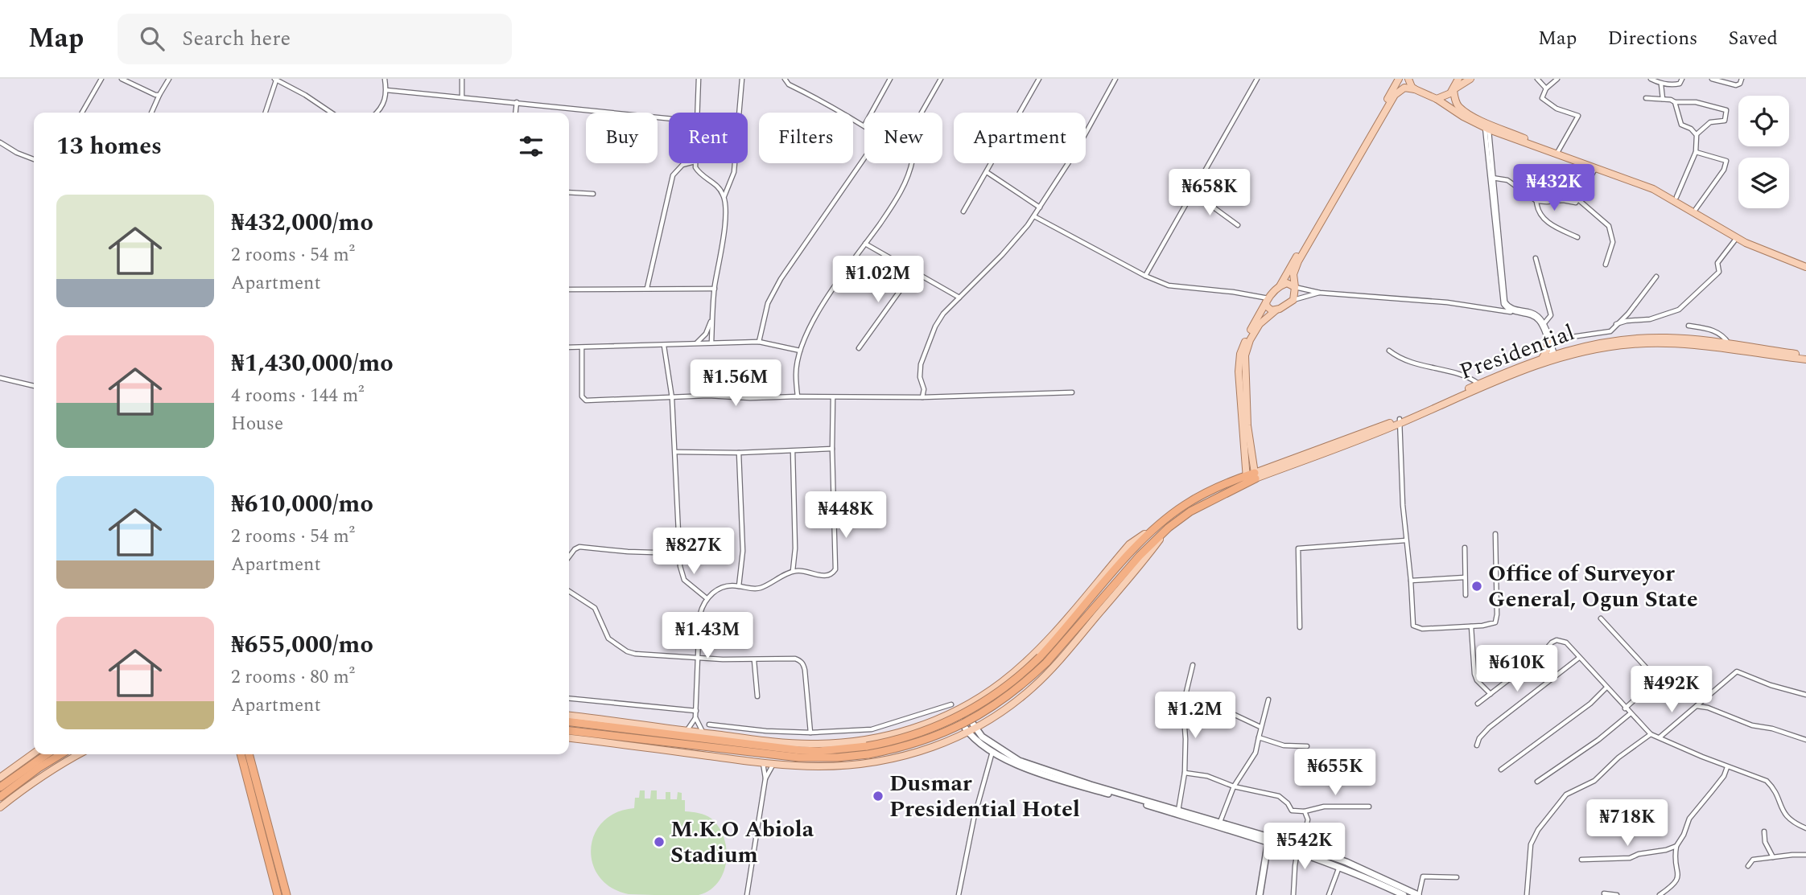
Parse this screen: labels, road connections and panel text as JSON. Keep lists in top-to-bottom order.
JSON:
{
  "streets": {
    "main road": ["Presidential"]
  },
  "places": ["Office of Surveyor General, Ogun State", "Dusmar Presidential Hotel", "M.K.O Abiola Stadium"],
  "page": {
    "header": "Map",
    "search": "Search here",
    "nav": ["Map", "Directions", "Saved"],
    "chip": [
      "Buy",
      "Rent",
      "Filters",
      "New",
      "Apartment"
    ],
    "heading": "13 homes",
    "price": [
      "₦432K",
      "₦658K",
      "₦1.02M",
      "₦1.56M",
      "₦448K",
      "₦827K",
      "₦1.43M",
      "₦610K",
      "₦492K",
      "₦1.2M",
      "₦655K",
      "₦718K",
      "₦542K"
    ],
    "list": [
      {
        "name": "₦432,000/mo",
        "note": "2 rooms · 54 m² · Apartment"
      },
      {
        "name": "₦1,430,000/mo",
        "note": "4 rooms · 144 m² · House"
      },
      {
        "name": "₦610,000/mo",
        "note": "2 rooms · 54 m² · Apartment"
      },
      {
        "name": "₦655,000/mo",
        "note": "2 rooms · 80 m² · Apartment"
      }
    ]
  }
}
